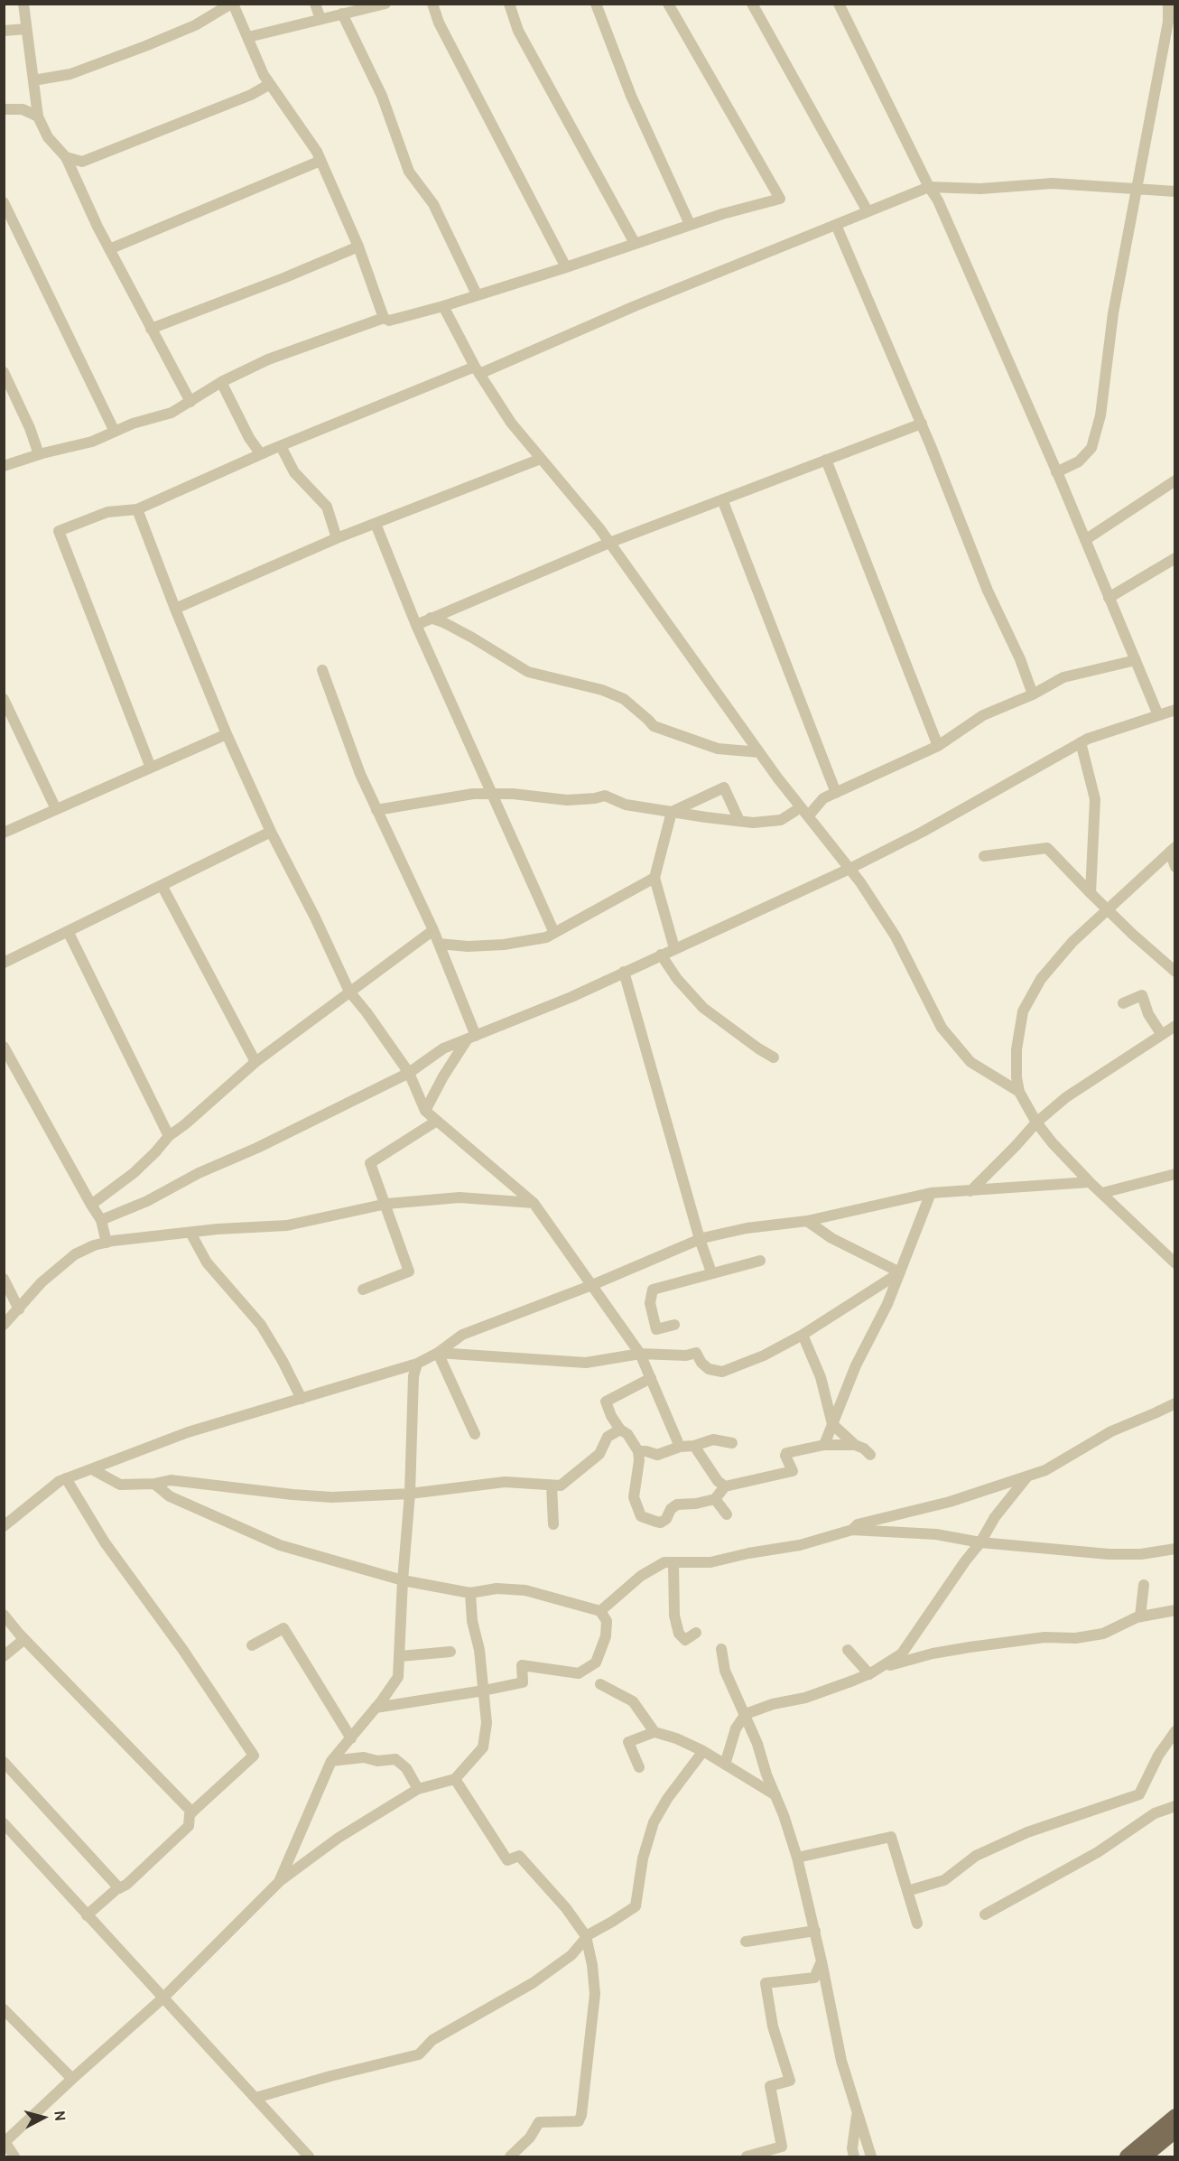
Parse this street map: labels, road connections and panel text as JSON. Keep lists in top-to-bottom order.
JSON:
{
  "north": "right"
}
